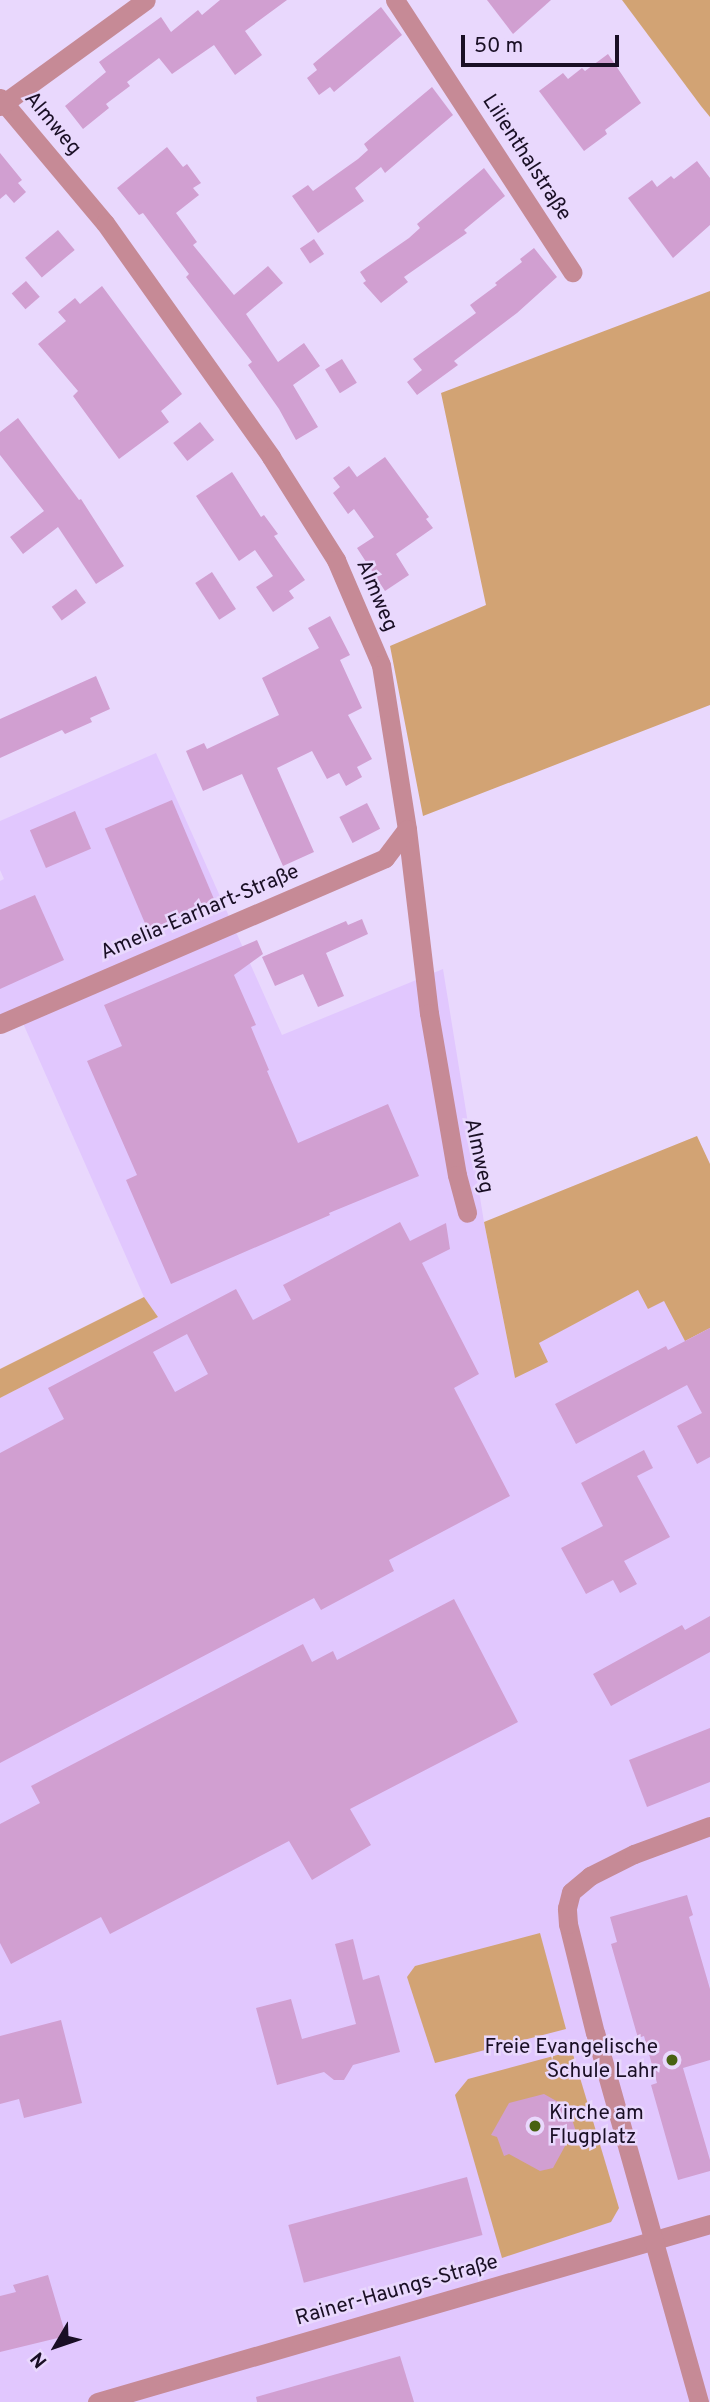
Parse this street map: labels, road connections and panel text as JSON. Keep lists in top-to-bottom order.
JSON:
{
  "streets": {
    "street": [
      "Almweg",
      "Lilienthalstraße",
      "Amelia-Earhart-Straße",
      "Rainer-Haungs-Straße"
    ]
  },
  "crossings": [
    ["Almweg", "Amelia-Earhart-Straße"]
  ],
  "places": ["Freie Evangelische Schule Lahr", "Kirche am Flugplatz"],
  "scale_bar": "50 m",
  "north": "bottom left"
}
